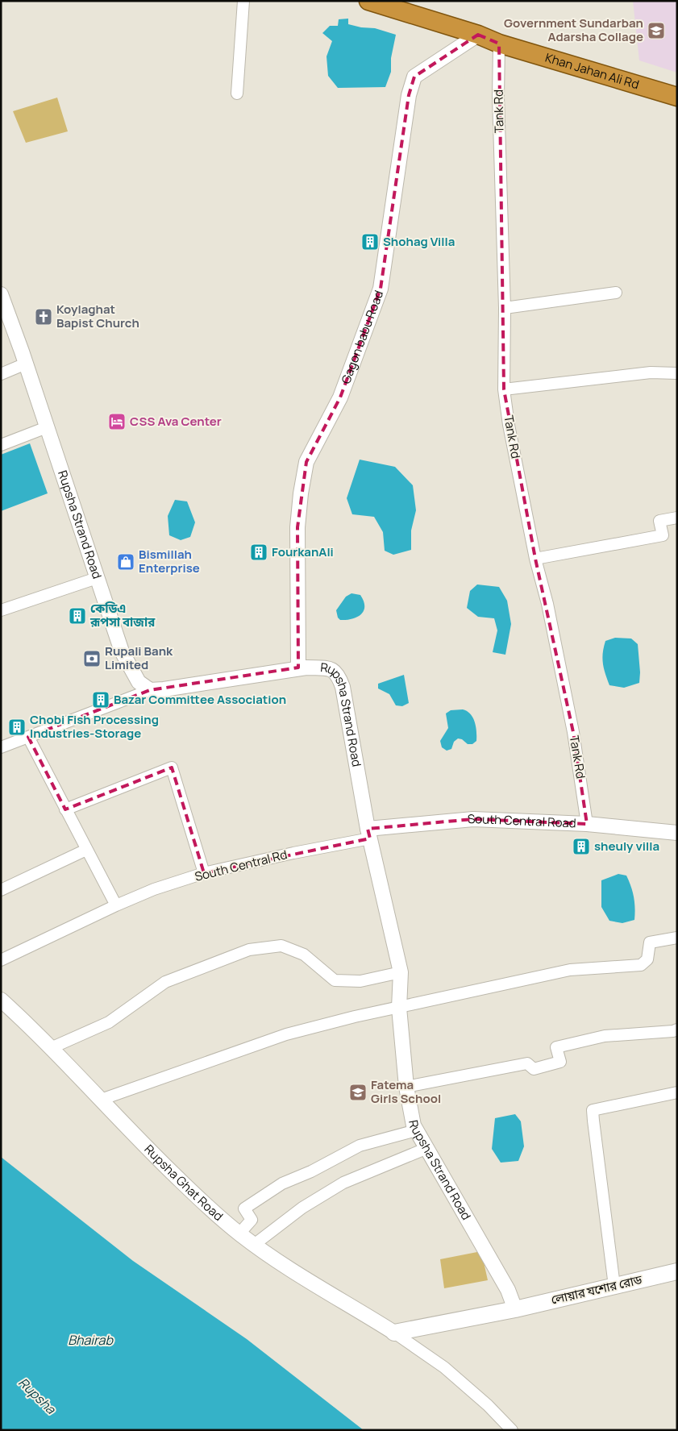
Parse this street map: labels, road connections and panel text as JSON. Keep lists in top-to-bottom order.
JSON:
{
  "streets": {
    "highway": ["Khan Jahan Ali Rd"],
    "main road": ["লোয়ার যশোর রোড"],
    "street": [
      "Tank Rd",
      "Gagon babu Road",
      "Rupsha Strand Road",
      "South Central Road",
      "South Central Rd",
      "Rupsha Ghat Road"
    ]
  },
  "crossings": [
    ["Khan Jahan Ali Rd", "Tank Rd"],
    ["Khan Jahan Ali Rd", "Gagon babu Road"],
    ["Tank Rd", "South Central Road"],
    ["Gagon babu Road", "Rupsha Strand Road"],
    ["Rupsha Strand Road", "South Central Road"],
    ["Rupsha Strand Road", "South Central Rd"],
    ["Rupsha Strand Road", "লোয়ার যশোর রোড"],
    ["South Central Road", "South Central Rd"],
    ["Rupsha Ghat Road", "লোয়ার যশোর রোড"]
  ],
  "water": ["Bhairab", "Rupsha"],
  "places": {
    "school or university": ["Government Sundarban Adarsha Collage", "Fatema Girls School"],
    "building": [
      "Shohag Villa",
      "FourkanAli",
      "কেডিএ রূপসা বাজার",
      "Bazar Committee Association",
      "Chobi Fish Processing Industries-Storage",
      "sheuly villa"
    ],
    "church": ["Koylaghat Bapist Church"],
    "hotel": ["CSS Ava Center"],
    "shop": ["Bismillah Enterprise"],
    "bank": ["Rupali Bank Limited"]
  }
}
